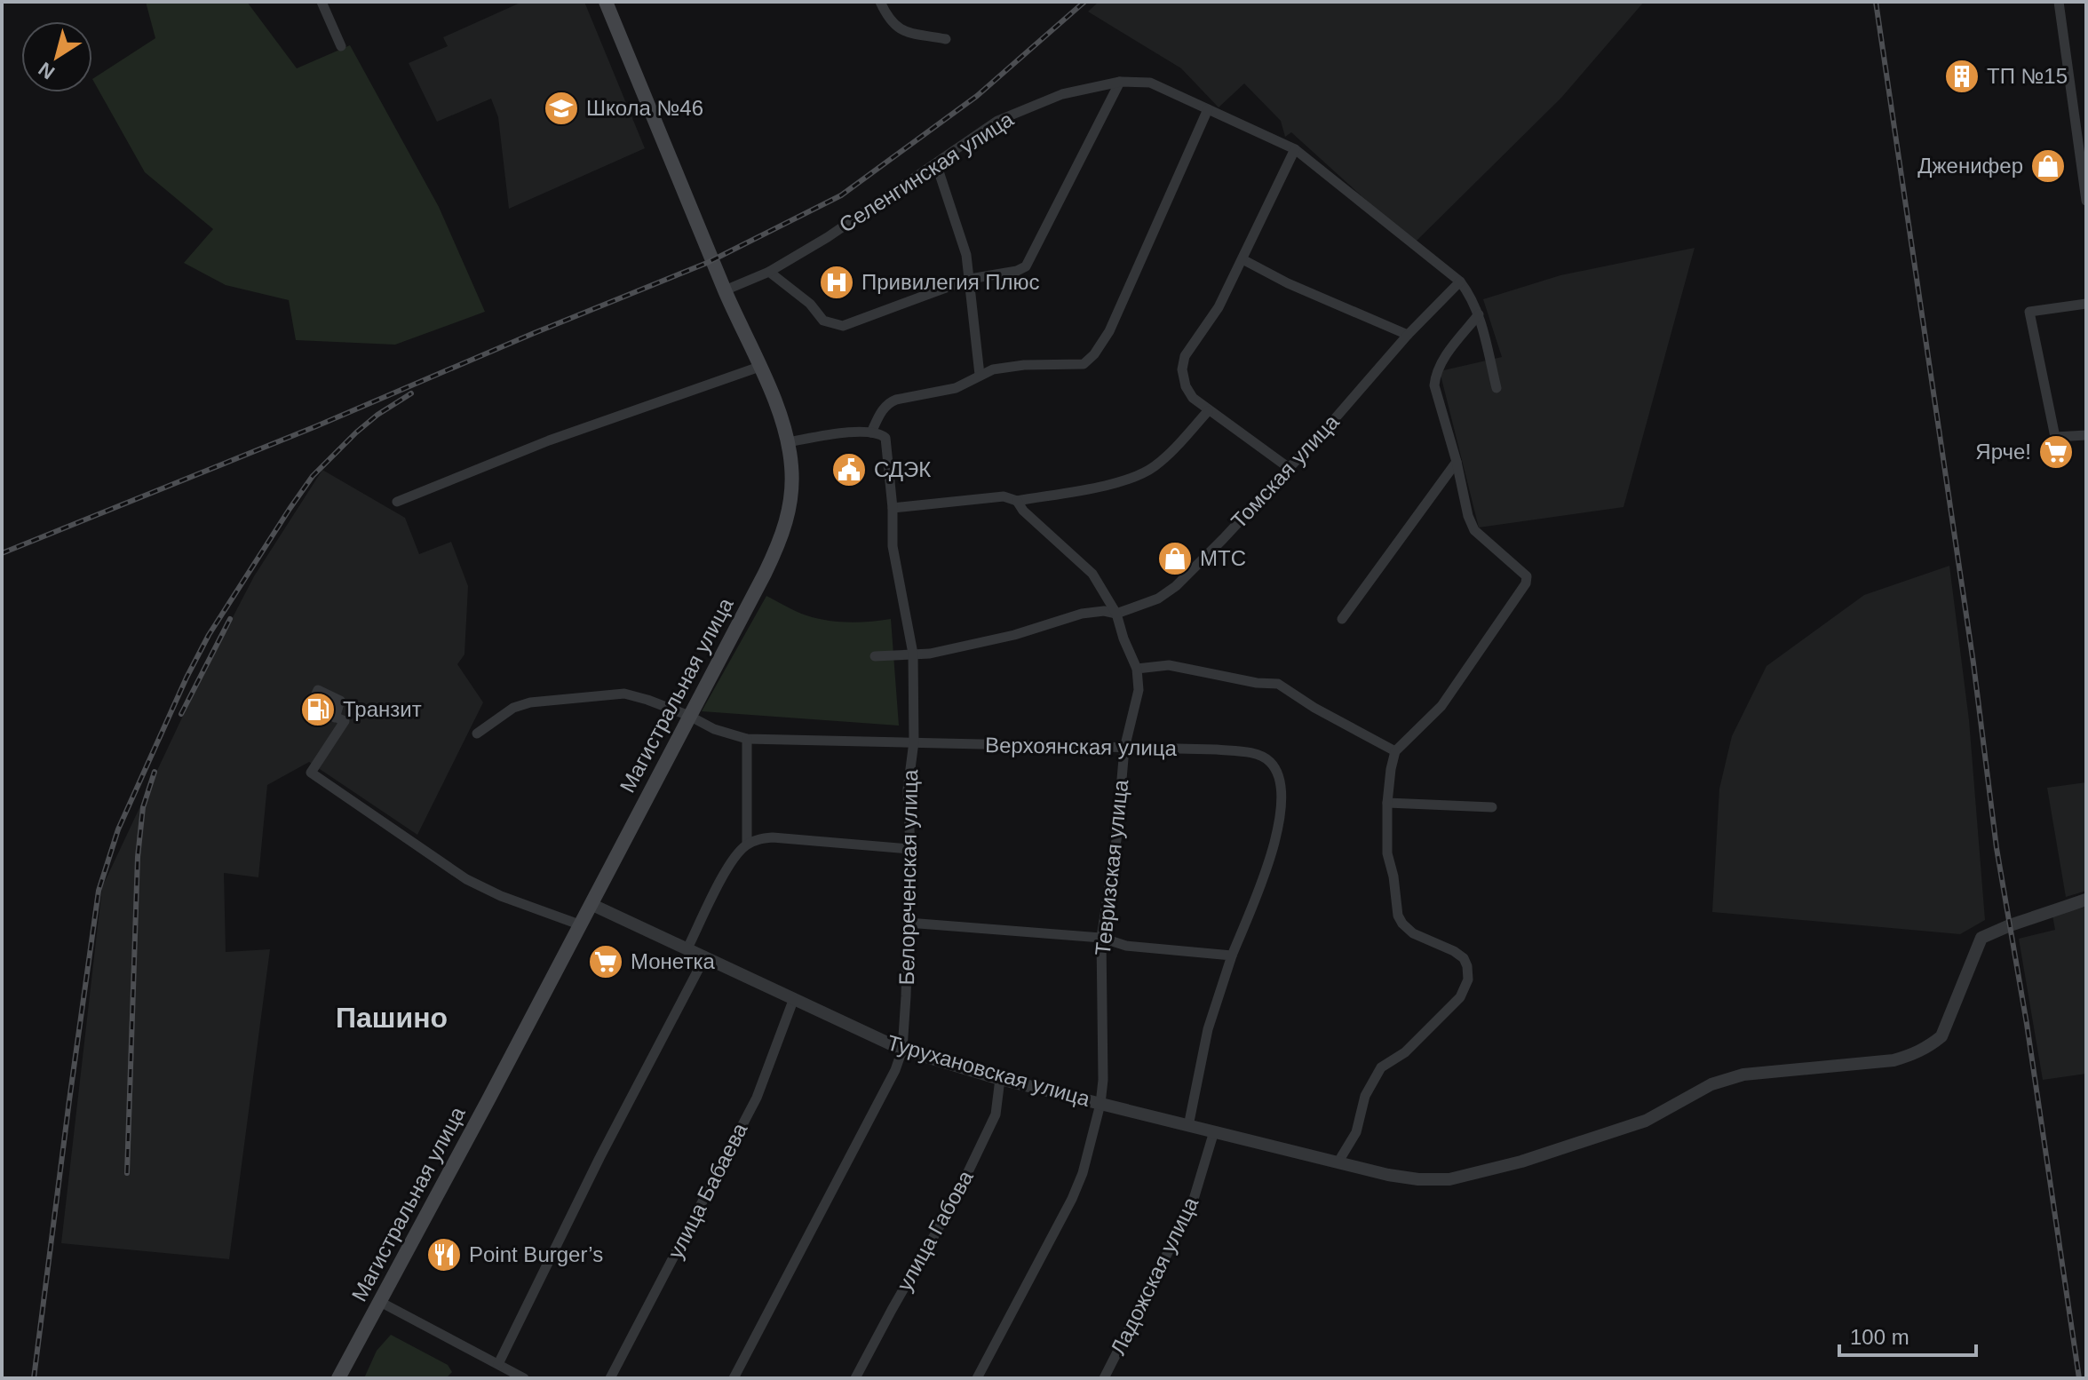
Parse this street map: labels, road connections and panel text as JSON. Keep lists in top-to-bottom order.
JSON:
{
  "streets": {
    "main road": ["Магистральная улица"],
    "street": [
      "Селенгинская улица",
      "Томская улица",
      "Верхоянская улица",
      "Тевризская улица",
      "Белореченская улица",
      "Турухановская улица",
      "улица Бабаева",
      "улица Габова",
      "Ладожская улица"
    ]
  },
  "crossings": [
    ["Селенгинская улица", "Томская улица"],
    ["Селенгинская улица", "Магистральная улица"],
    ["Томская улица", "Тевризская улица"],
    ["Томская улица", "Белореченская улица"],
    ["Магистральная улица", "Верхоянская улица"],
    ["Магистральная улица", "Турухановская улица"],
    ["Верхоянская улица", "Тевризская улица"],
    ["Верхоянская улица", "Белореченская улица"],
    ["Верхоянская улица", "Турухановская улица"],
    ["Тевризская улица", "Турухановская улица"],
    ["Белореченская улица", "Турухановская улица"],
    ["Турухановская улица", "улица Бабаева"],
    ["Турухановская улица", "улица Габова"],
    ["Турухановская улица", "Ладожская улица"]
  ],
  "districts": ["Пашино"],
  "places": {
    "building": ["ТП №15"],
    "school or university": ["Школа №46"],
    "shop": ["Дженифер", "МТС"],
    "hospital": ["Привилегия Плюс"],
    "supermarket": ["Ярче!", "Монетка"],
    "public building": ["СДЭК"],
    "fuel station": ["Транзит"],
    "restaurant": ["Point Burger’s"]
  },
  "scale_bar": "100 m",
  "north": "bottom left"
}
